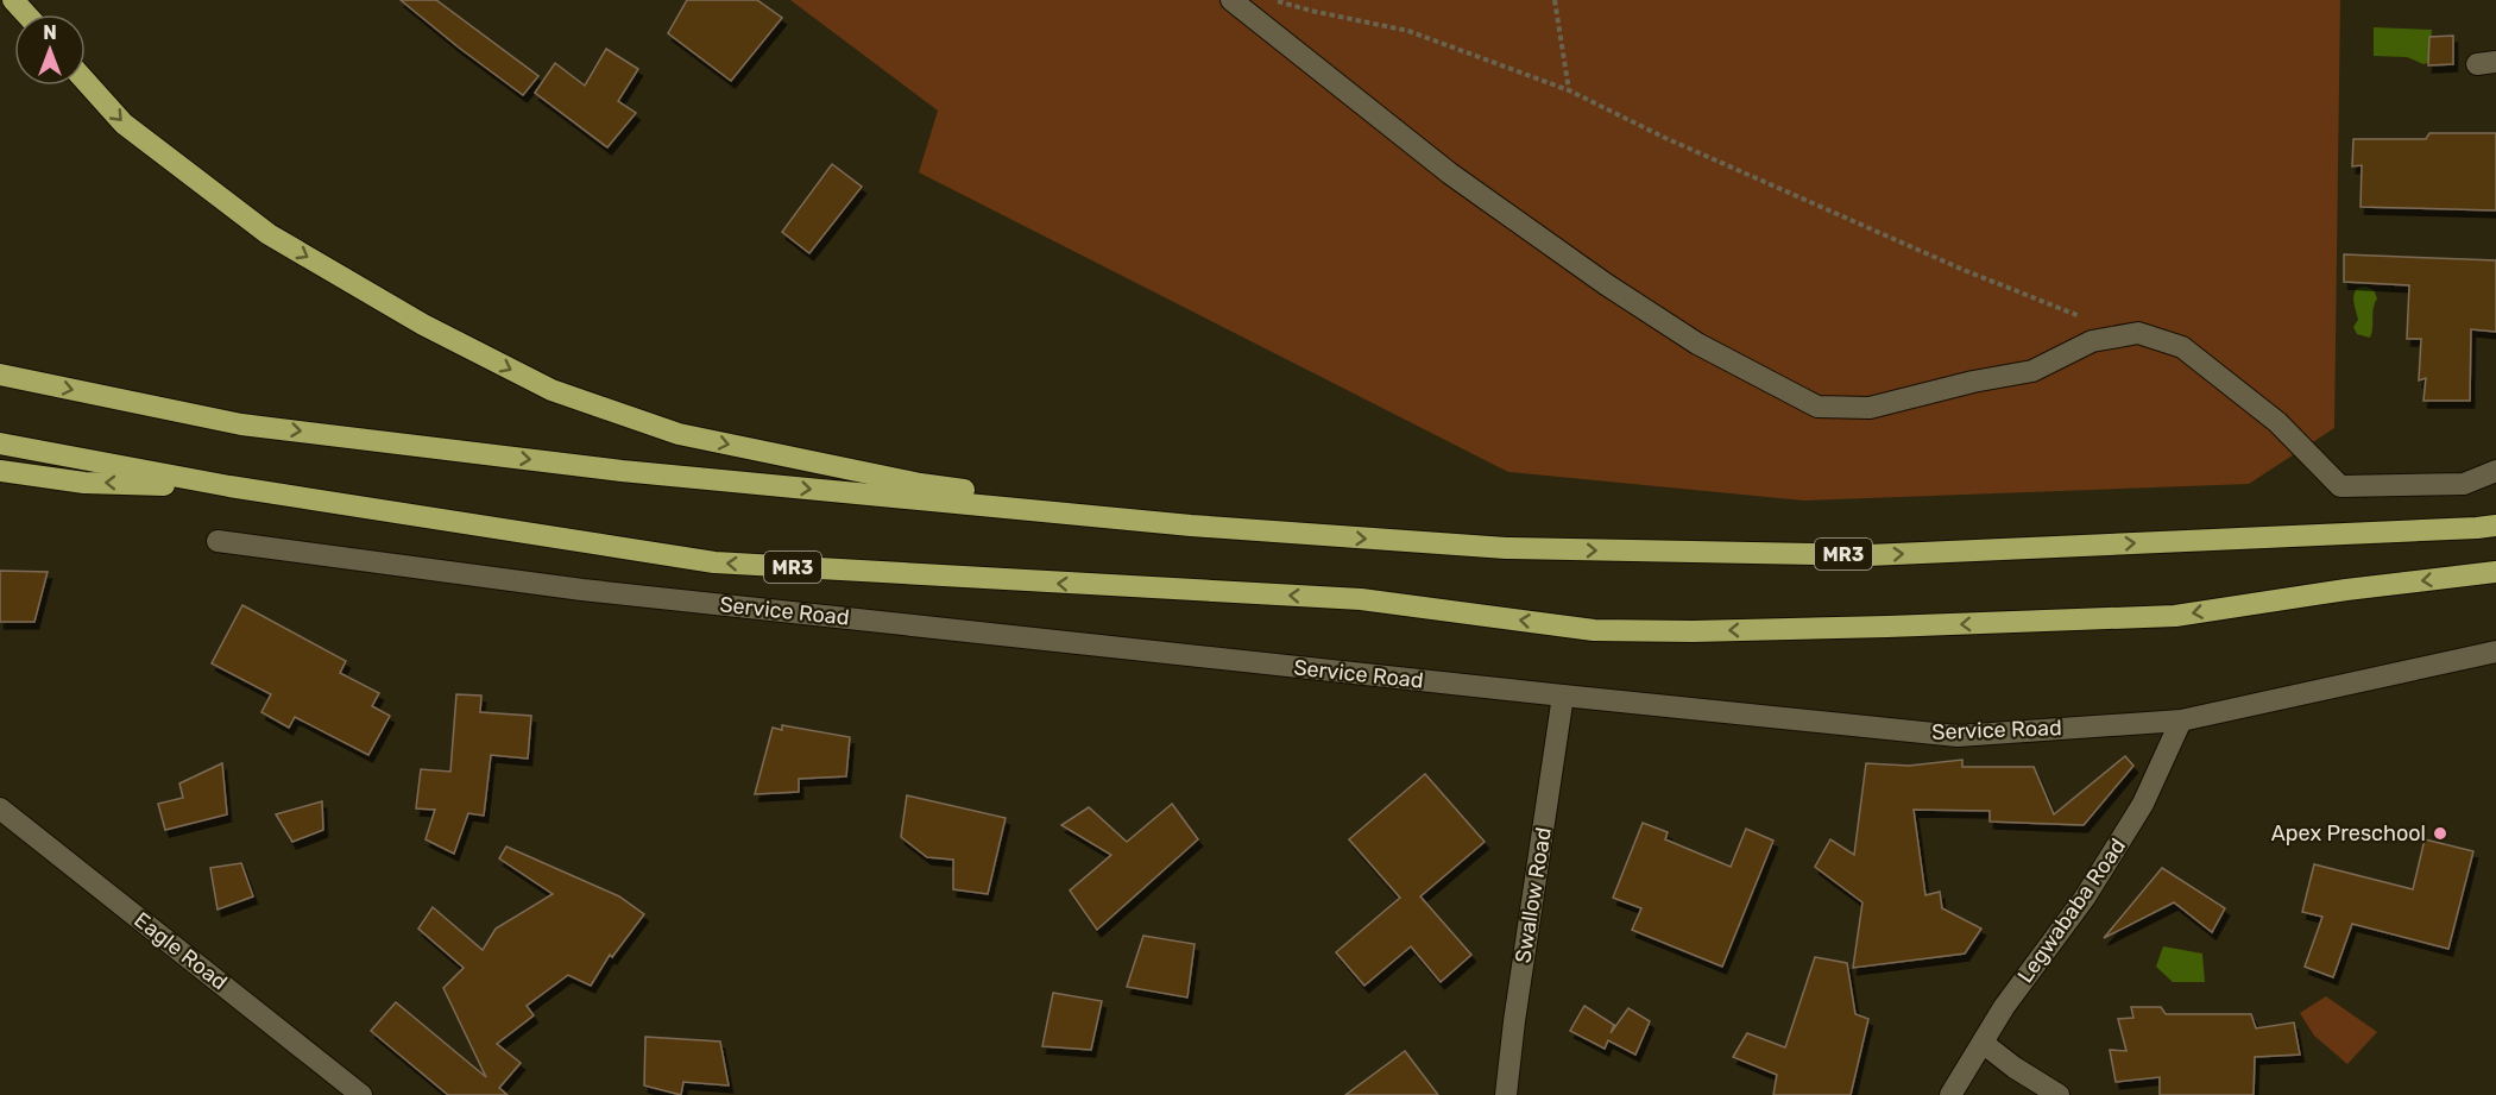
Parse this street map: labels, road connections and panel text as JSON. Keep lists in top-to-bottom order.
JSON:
{
  "streets": {
    "highway": ["MR3"],
    "street": [
      "Service Road",
      "Swallow Road",
      "Legwababa Road",
      "Eagle Road"
    ]
  },
  "crossings": [
    ["Service Road", "Swallow Road"],
    ["Service Road", "Legwababa Road"]
  ],
  "places": ["Apex Preschool"],
  "north": "top"
}
